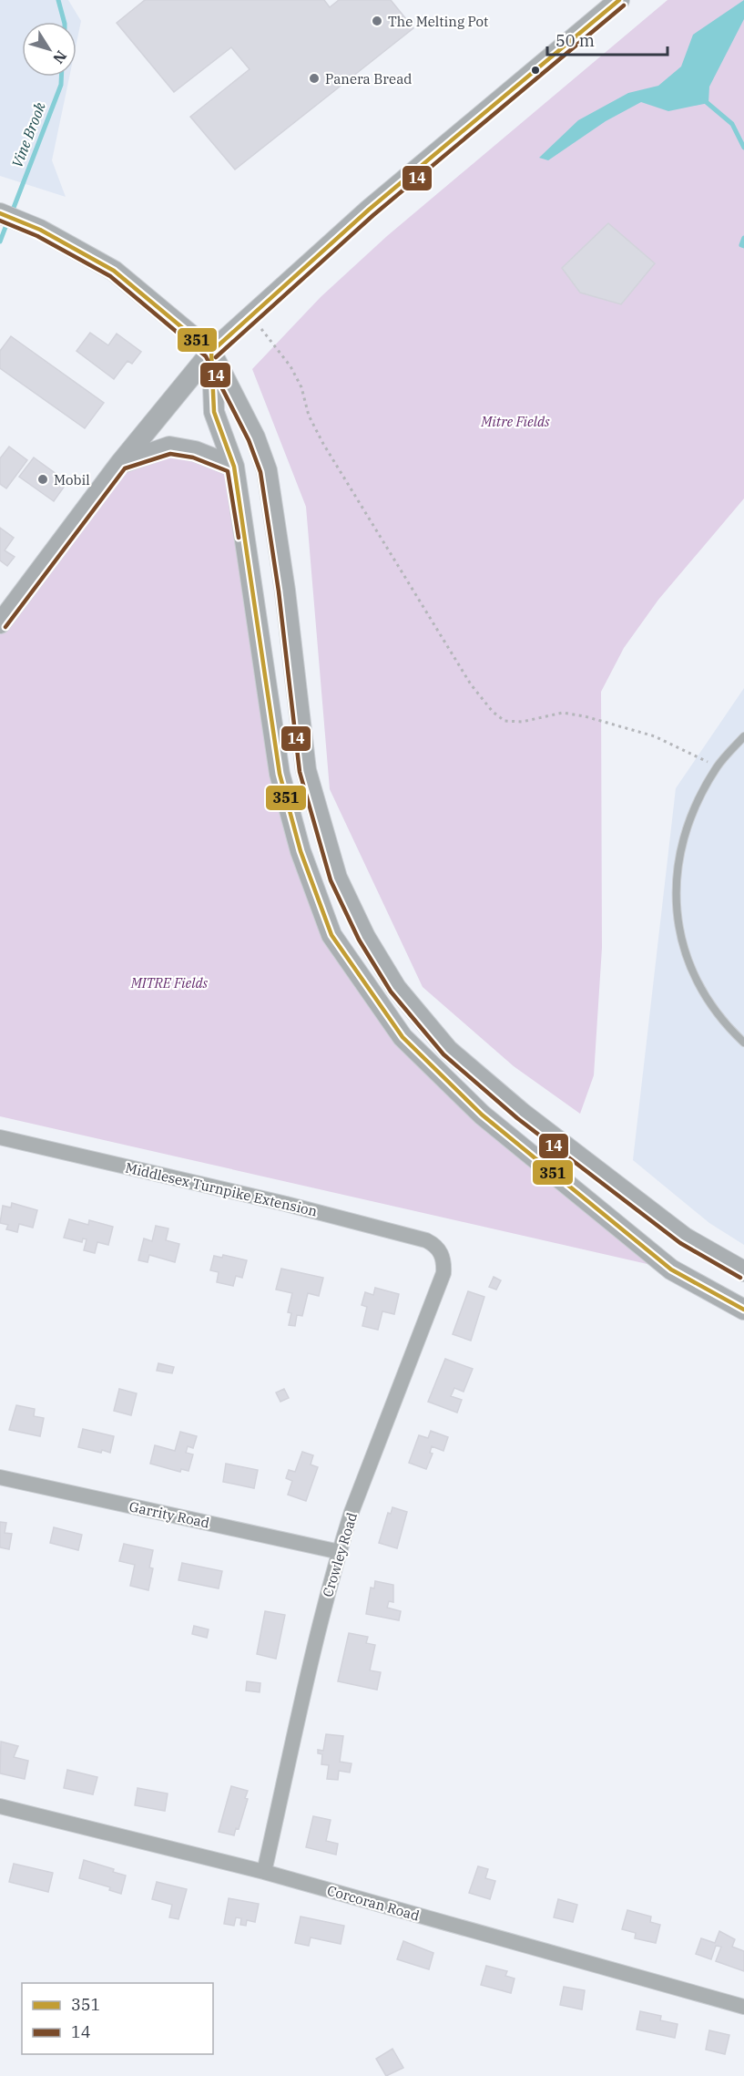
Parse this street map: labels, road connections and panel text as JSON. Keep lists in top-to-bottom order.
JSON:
{
  "streets": {
    "street": [
      "Middlesex Turnpike Extension",
      "Garrity Road",
      "Crowley Road",
      "Corcoran Road"
    ]
  },
  "crossings": [
    ["Middlesex Turnpike Extension", "Crowley Road"],
    ["Garrity Road", "Crowley Road"],
    ["Crowley Road", "Corcoran Road"]
  ],
  "water": ["Vine Brook"],
  "parks": ["Mitre Fields", "MITRE Fields"],
  "places": ["The Melting Pot", "Panera Bread", "Mobil"],
  "lines": ["transit line 351", "transit line 14"],
  "legend": ["351", "14"],
  "scale_bar": "50 m",
  "north": "bottom right"
}
